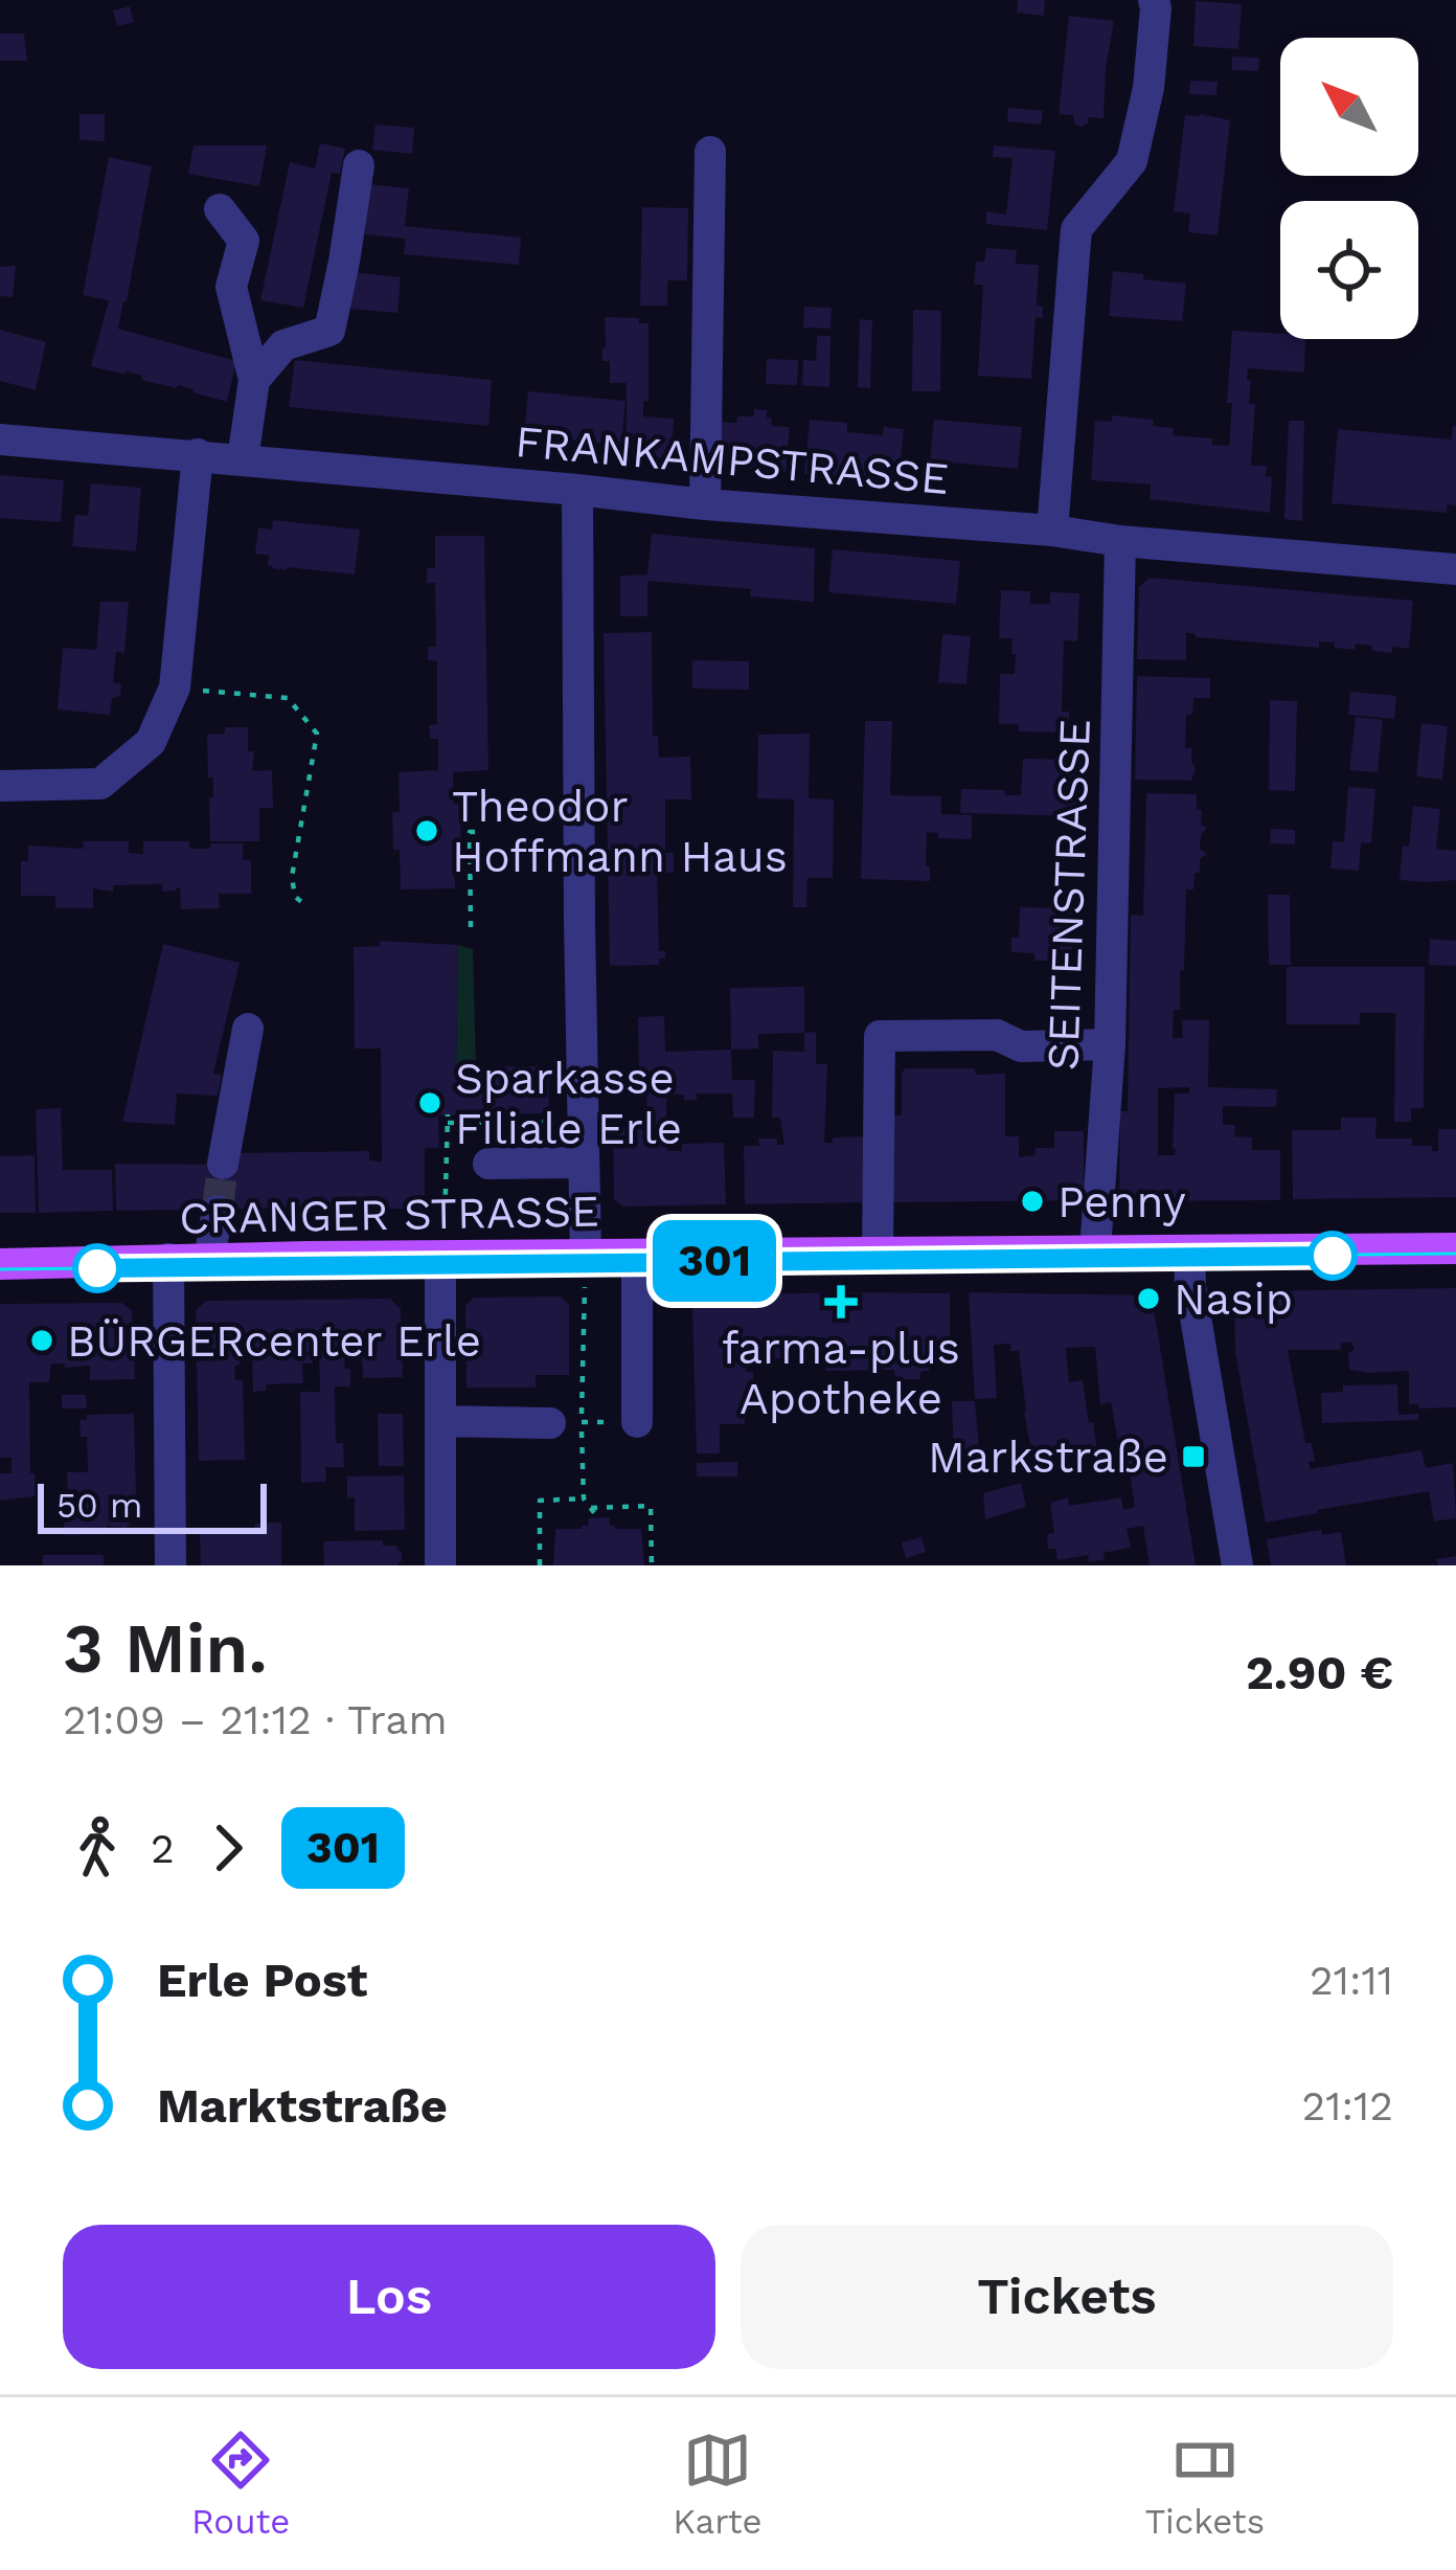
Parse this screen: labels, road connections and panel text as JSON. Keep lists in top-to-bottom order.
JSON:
{
  "streets": {
    "main road": ["CRANGER STRASSE"],
    "street": ["FRANKAMPSTRASSE", "SEITENSTRASSE"]
  },
  "crossings": [
    ["FRANKAMPSTRASSE", "SEITENSTRASSE"],
    ["SEITENSTRASSE", "CRANGER STRASSE"]
  ],
  "places": {
    "other": [
      "Theodor Hoffmann Haus",
      "Sparkasse Filiale Erle",
      "Penny",
      "Nasip",
      "BÜRGERcenter Erle"
    ],
    "health": ["farma-plus Apotheke"],
    "transit": ["Markstraße"]
  },
  "lines": ["tram line 301"],
  "scale_bar": "50 m",
  "north": "top left",
  "page": {
    "on_map": "301",
    "scale": "50 m",
    "heading": ["3 Min.", "21:09 – 21:12 · Tram", "2.90 €"],
    "legs": ["2", "301"],
    "list": [
      {
        "name": "Erle Post",
        "value": "21:11"
      },
      {
        "name": "Marktstraße",
        "value": "21:12"
      }
    ],
    "buttons": ["Los", "Tickets"],
    "tabs": ["Route", "Karte", "Tickets"]
  }
}
